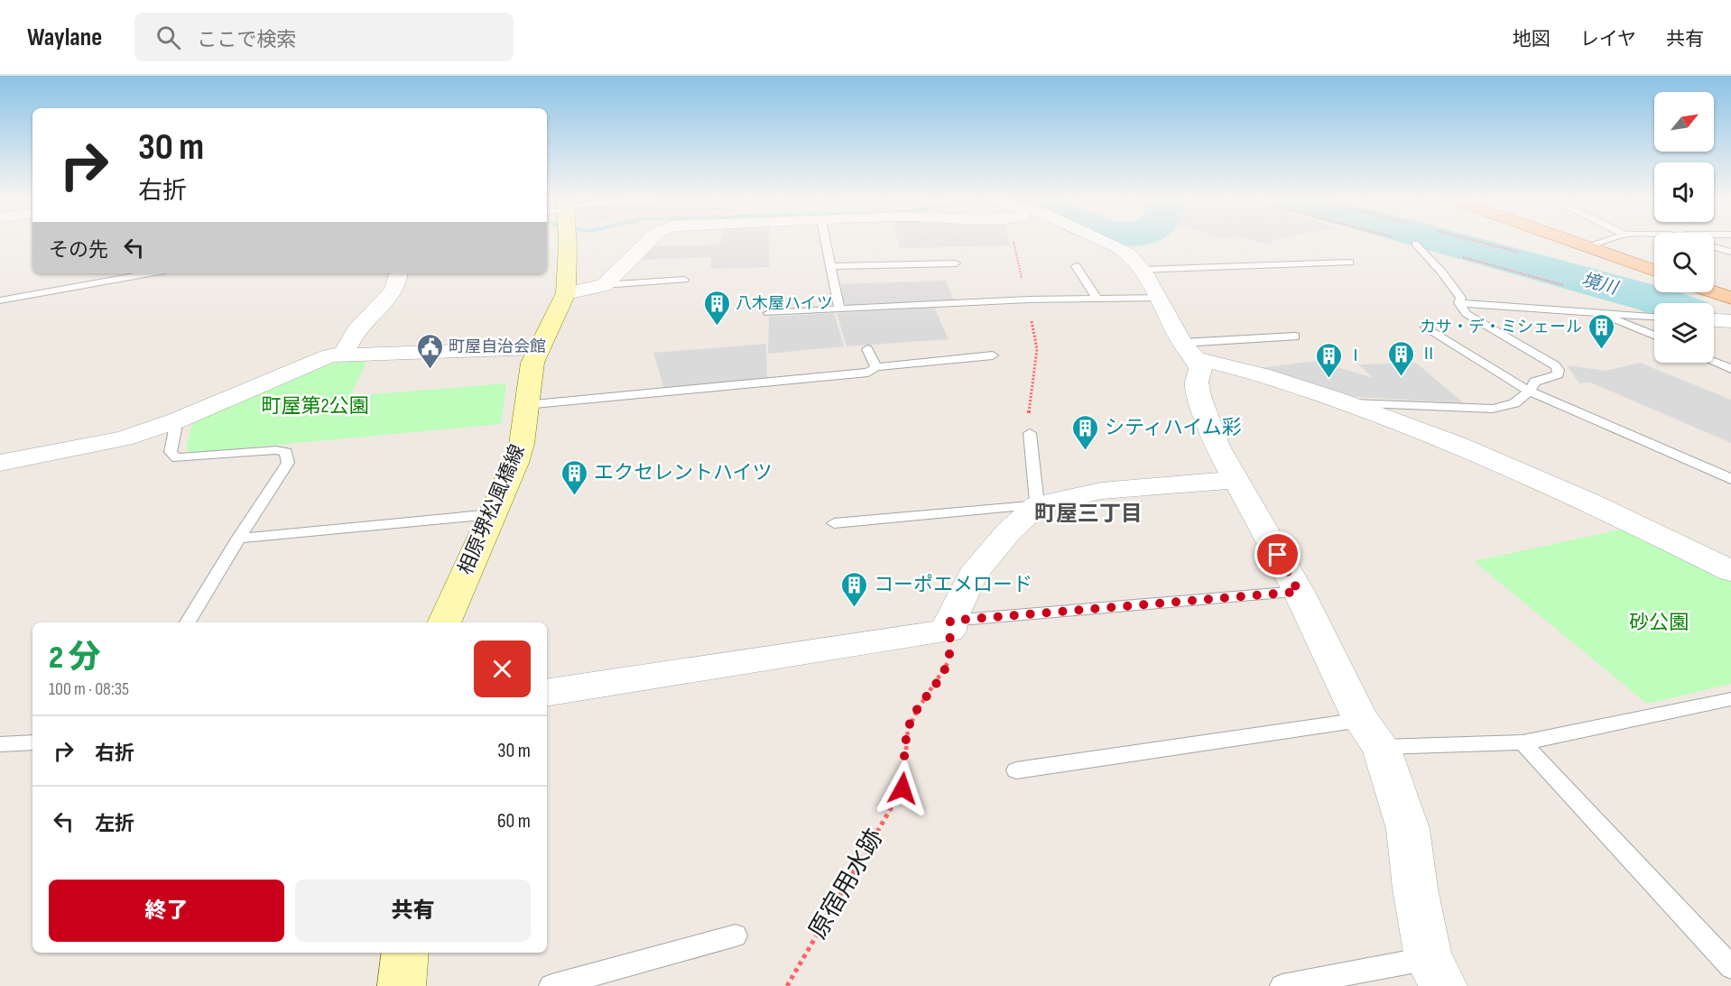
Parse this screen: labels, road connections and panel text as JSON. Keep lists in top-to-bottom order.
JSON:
{
  "streets": {
    "street": ["相原堺松風橋線"],
    "path": ["原宿用水跡"]
  },
  "districts": ["町屋三丁目"],
  "water": ["境川"],
  "parks": ["町屋第2公園", "砂公園"],
  "places": {
    "building": [
      "八木屋ハイツ",
      "カサ・デ・ミシェール",
      "Ⅱ",
      "Ⅰ",
      "シティハイム彩",
      "エクセレントハイツ",
      "コーポエメロード"
    ],
    "public building": ["町屋自治会館"]
  },
  "north": "top right",
  "page": {
    "header": "Waylane",
    "search": "ここで検索",
    "nav": ["地図", "レイヤ", "共有"],
    "turn": ["30 m", "右折"],
    "then": "その先",
    "heading": ["2 分", "100 m · 08:35"],
    "list": [
      {
        "name": "右折",
        "value": "30 m"
      },
      {
        "name": "左折",
        "value": "60 m"
      }
    ],
    "buttons": ["終了", "共有"]
  }
}
